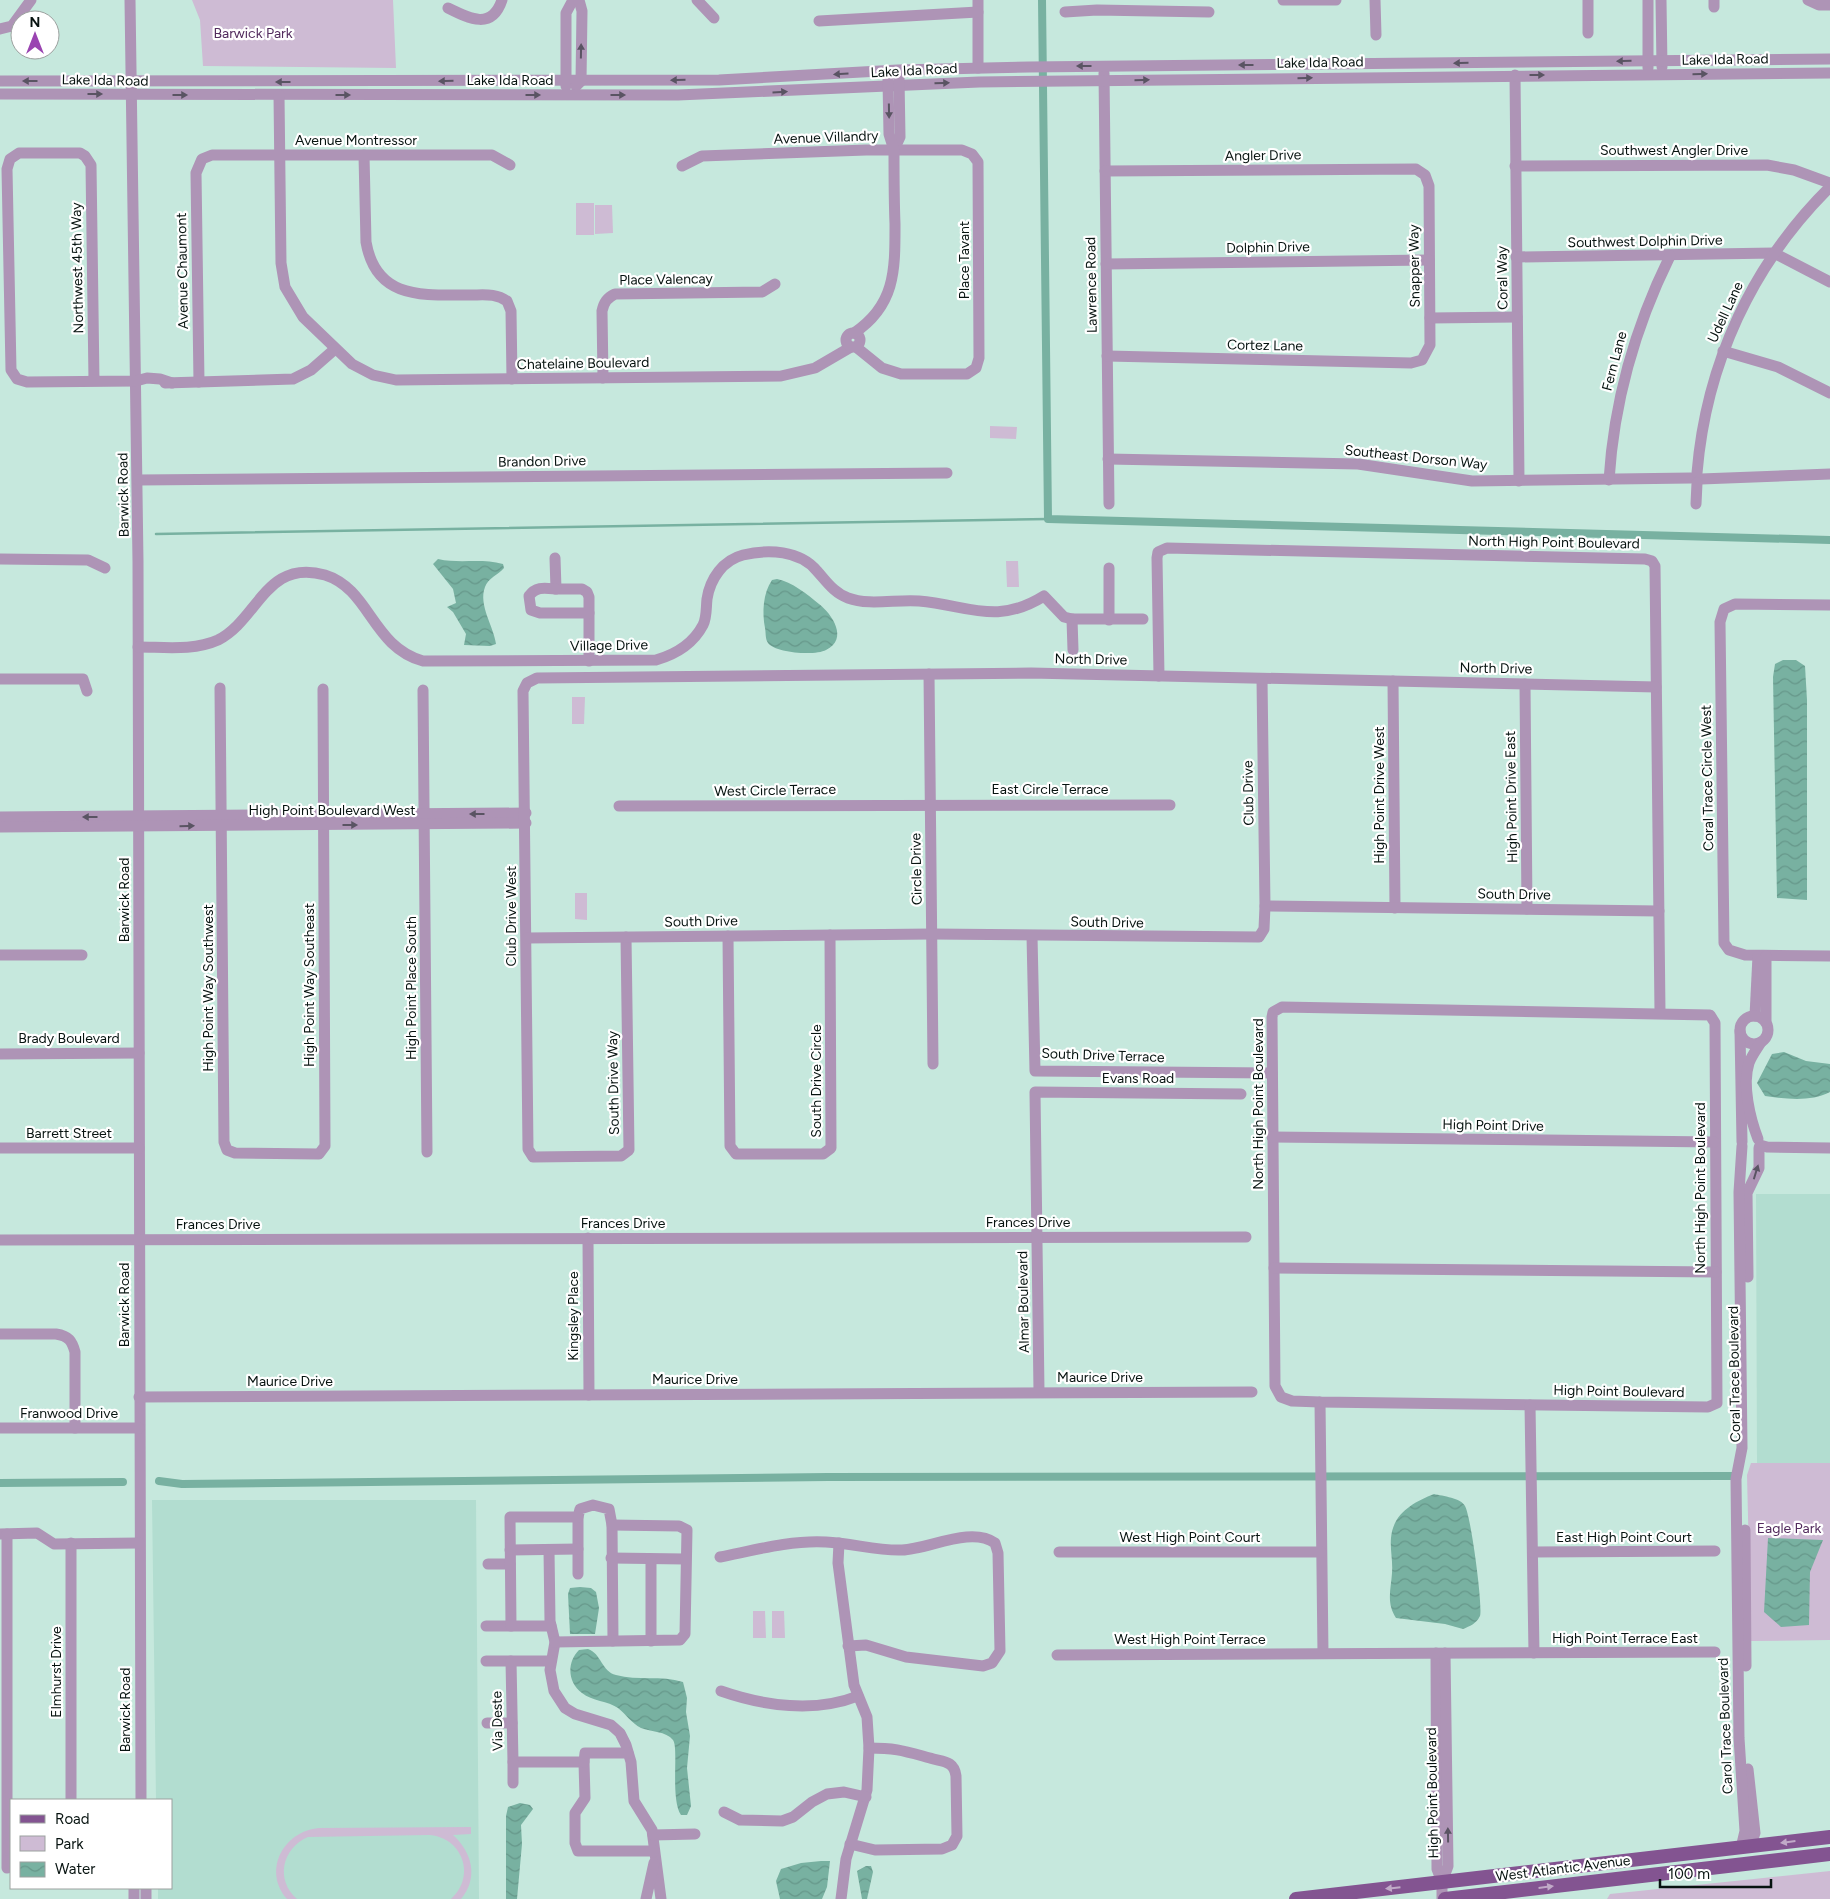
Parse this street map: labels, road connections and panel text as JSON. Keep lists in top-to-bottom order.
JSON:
{
  "streets": {
    "main road": ["West Atlantic Avenue"],
    "street": [
      "Lake Ida Road",
      "Avenue Villandry",
      "Avenue Montressor",
      "Southwest Angler Drive",
      "Angler Drive",
      "Southwest Dolphin Drive",
      "Dolphin Drive",
      "Place Tavant",
      "Snapper Way",
      "Northwest 45th Way",
      "Avenue Chaumont",
      "Coral Way",
      "Place Valencay",
      "Lawrence Road",
      "Udell Lane",
      "Cortez Lane",
      "Fern Lane",
      "Chatelaine Boulevard",
      "Southeast Dorson Way",
      "Brandon Drive",
      "Barwick Road",
      "North High Point Boulevard",
      "Village Drive",
      "North Drive",
      "Coral Trace Circle West",
      "East Circle Terrace",
      "West Circle Terrace",
      "Club Drive",
      "High Point Drive West",
      "High Point Drive East",
      "High Point Boulevard West",
      "Circle Drive",
      "South Drive",
      "Club Drive West",
      "High Point Way Southeast",
      "High Point Way Southwest",
      "High Point Place South",
      "Brady Boulevard",
      "South Drive Terrace",
      "Evans Road",
      "South Drive Circle",
      "South Drive Way",
      "High Point Drive",
      "Barrett Street",
      "Frances Drive",
      "Almar Boulevard",
      "Kingsley Place",
      "Coral Trace Boulevard",
      "Maurice Drive",
      "High Point Boulevard",
      "Franwood Drive",
      "West High Point Court",
      "East High Point Court",
      "High Point Terrace East",
      "West High Point Terrace",
      "Elmhurst Drive",
      "Via Deste",
      "Carol Trace Boulevard"
    ]
  },
  "crossings": [
    ["Lake Ida Road", "Coral Way"],
    ["Lake Ida Road", "Lawrence Road"],
    ["Lake Ida Road", "Chatelaine Boulevard"],
    ["Lake Ida Road", "Barwick Road"],
    ["Avenue Villandry", "Place Tavant"],
    ["Avenue Villandry", "Chatelaine Boulevard"],
    ["Avenue Montressor", "Avenue Chaumont"],
    ["Avenue Montressor", "Chatelaine Boulevard"],
    ["Southwest Angler Drive", "Coral Way"],
    ["Southwest Angler Drive", "Udell Lane"],
    ["Angler Drive", "Snapper Way"],
    ["Angler Drive", "Lawrence Road"],
    ["Southwest Dolphin Drive", "Coral Way"],
    ["Southwest Dolphin Drive", "Udell Lane"],
    ["Southwest Dolphin Drive", "Fern Lane"],
    ["Dolphin Drive", "Snapper Way"],
    ["Dolphin Drive", "Lawrence Road"],
    ["Place Tavant", "Chatelaine Boulevard"],
    ["Snapper Way", "Cortez Lane"],
    ["Coral Way", "Southeast Dorson Way"],
    ["Place Valencay", "Chatelaine Boulevard"],
    ["Lawrence Road", "Cortez Lane"],
    ["Lawrence Road", "Southeast Dorson Way"],
    ["Udell Lane", "Southeast Dorson Way"],
    ["Fern Lane", "Southeast Dorson Way"],
    ["Brandon Drive", "Barwick Road"],
    ["Barwick Road", "Village Drive"],
    ["Barwick Road", "High Point Boulevard West"],
    ["Barwick Road", "Brady Boulevard"],
    ["Barwick Road", "Barrett Street"],
    ["Barwick Road", "Frances Drive"],
    ["Barwick Road", "Maurice Drive"],
    ["Barwick Road", "Franwood Drive"],
    ["North High Point Boulevard", "North Drive"],
    ["North High Point Boulevard", "South Drive"],
    ["North High Point Boulevard", "South Drive Terrace"],
    ["North High Point Boulevard", "High Point Drive"],
    ["North High Point Boulevard", "High Point Boulevard"],
    ["North Drive", "Club Drive"],
    ["North Drive", "High Point Drive West"],
    ["North Drive", "High Point Drive East"],
    ["North Drive", "Circle Drive"],
    ["North Drive", "Club Drive West"],
    ["Coral Trace Circle West", "Coral Trace Boulevard"],
    ["East Circle Terrace", "West Circle Terrace"],
    ["East Circle Terrace", "Circle Drive"],
    ["West Circle Terrace", "Circle Drive"],
    ["Club Drive", "South Drive"],
    ["High Point Drive West", "South Drive"],
    ["High Point Drive East", "South Drive"],
    ["High Point Boulevard West", "Club Drive West"],
    ["High Point Boulevard West", "High Point Way Southeast"],
    ["High Point Boulevard West", "High Point Way Southwest"],
    ["High Point Boulevard West", "High Point Place South"],
    ["Circle Drive", "South Drive"],
    ["South Drive", "Club Drive West"],
    ["South Drive", "South Drive Terrace"],
    ["South Drive", "South Drive Circle"],
    ["South Drive", "South Drive Way"],
    ["Club Drive West", "South Drive Way"],
    ["High Point Way Southeast", "High Point Way Southwest"],
    ["Evans Road", "Almar Boulevard"],
    ["Frances Drive", "Almar Boulevard"],
    ["Frances Drive", "Kingsley Place"],
    ["Almar Boulevard", "Maurice Drive"],
    ["Kingsley Place", "Maurice Drive"],
    ["Coral Trace Boulevard", "Carol Trace Boulevard"],
    ["High Point Boulevard", "West Atlantic Avenue"],
    ["Carol Trace Boulevard", "West Atlantic Avenue"]
  ],
  "parks": ["Barwick Park", "Eagle Park"],
  "legend": ["Road", "Park", "Water"],
  "scale_bar": "100 m",
  "north": "top"
}
